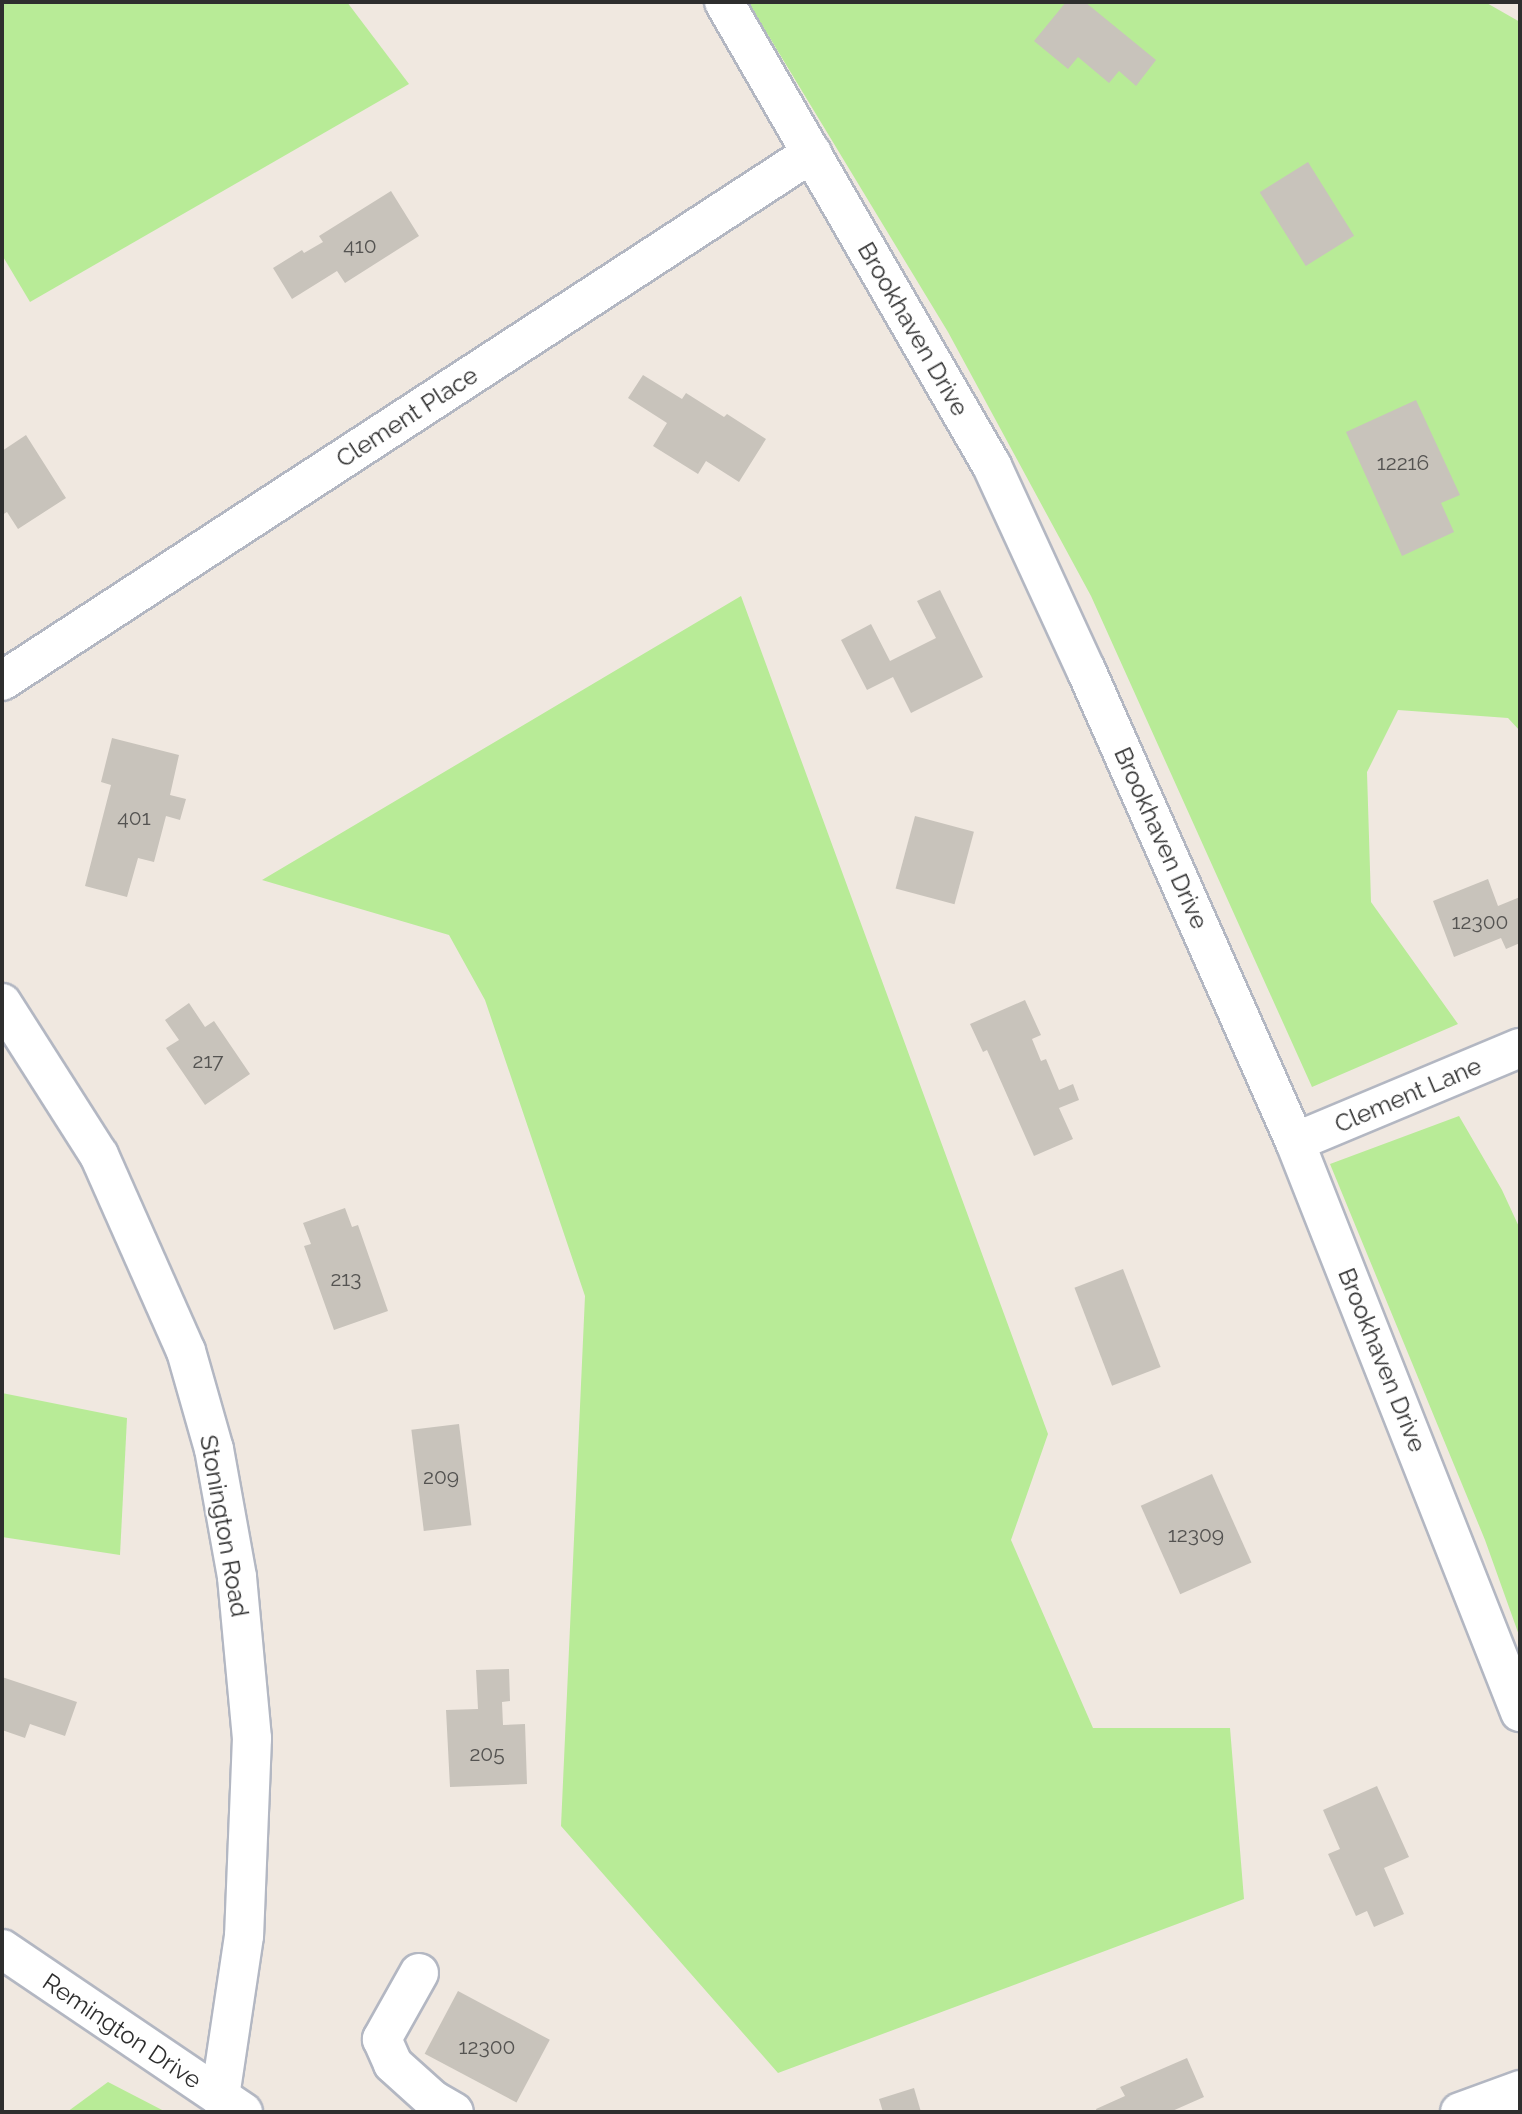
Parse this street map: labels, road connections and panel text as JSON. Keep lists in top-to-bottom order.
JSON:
{
  "streets": {
    "street": [
      "Brookhaven Drive",
      "Clement Place",
      "Clement Lane",
      "Stonington Road",
      "Remington Drive"
    ]
  },
  "crossings": [
    ["Brookhaven Drive", "Clement Place"],
    ["Brookhaven Drive", "Clement Lane"],
    ["Stonington Road", "Remington Drive"]
  ],
  "house_numbers": [
    "410",
    "12216",
    "401",
    "12300",
    "217",
    "213",
    "209",
    "12309",
    "205",
    "12300"
  ]
}
